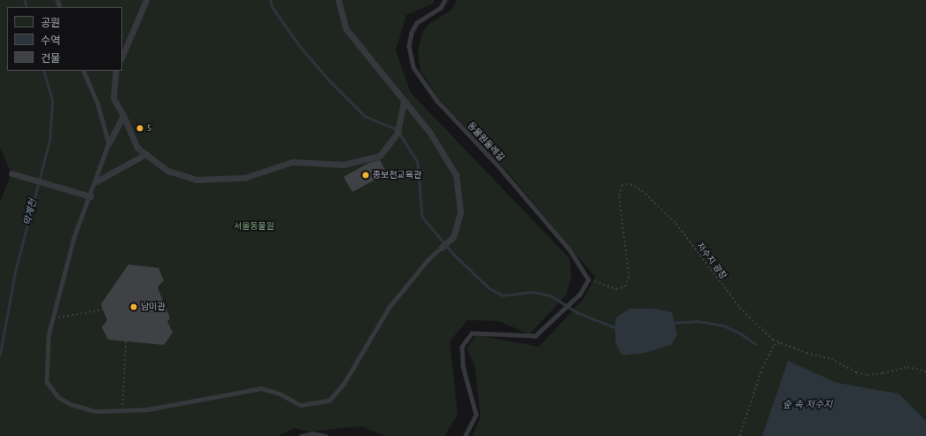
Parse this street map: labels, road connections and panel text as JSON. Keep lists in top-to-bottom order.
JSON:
{
  "streets": {
    "lane": ["동물원둘레길"],
    "path": ["저수지 광장"]
  },
  "crossings": [
    ["동물원둘레길", "저수지 광장"]
  ],
  "water": ["막계천", "숲 속 저수지"],
  "parks": ["서울동물원"],
  "places": ["5", "종보전교육관", "남미관"],
  "legend": ["공원", "수역", "건물"]
}
